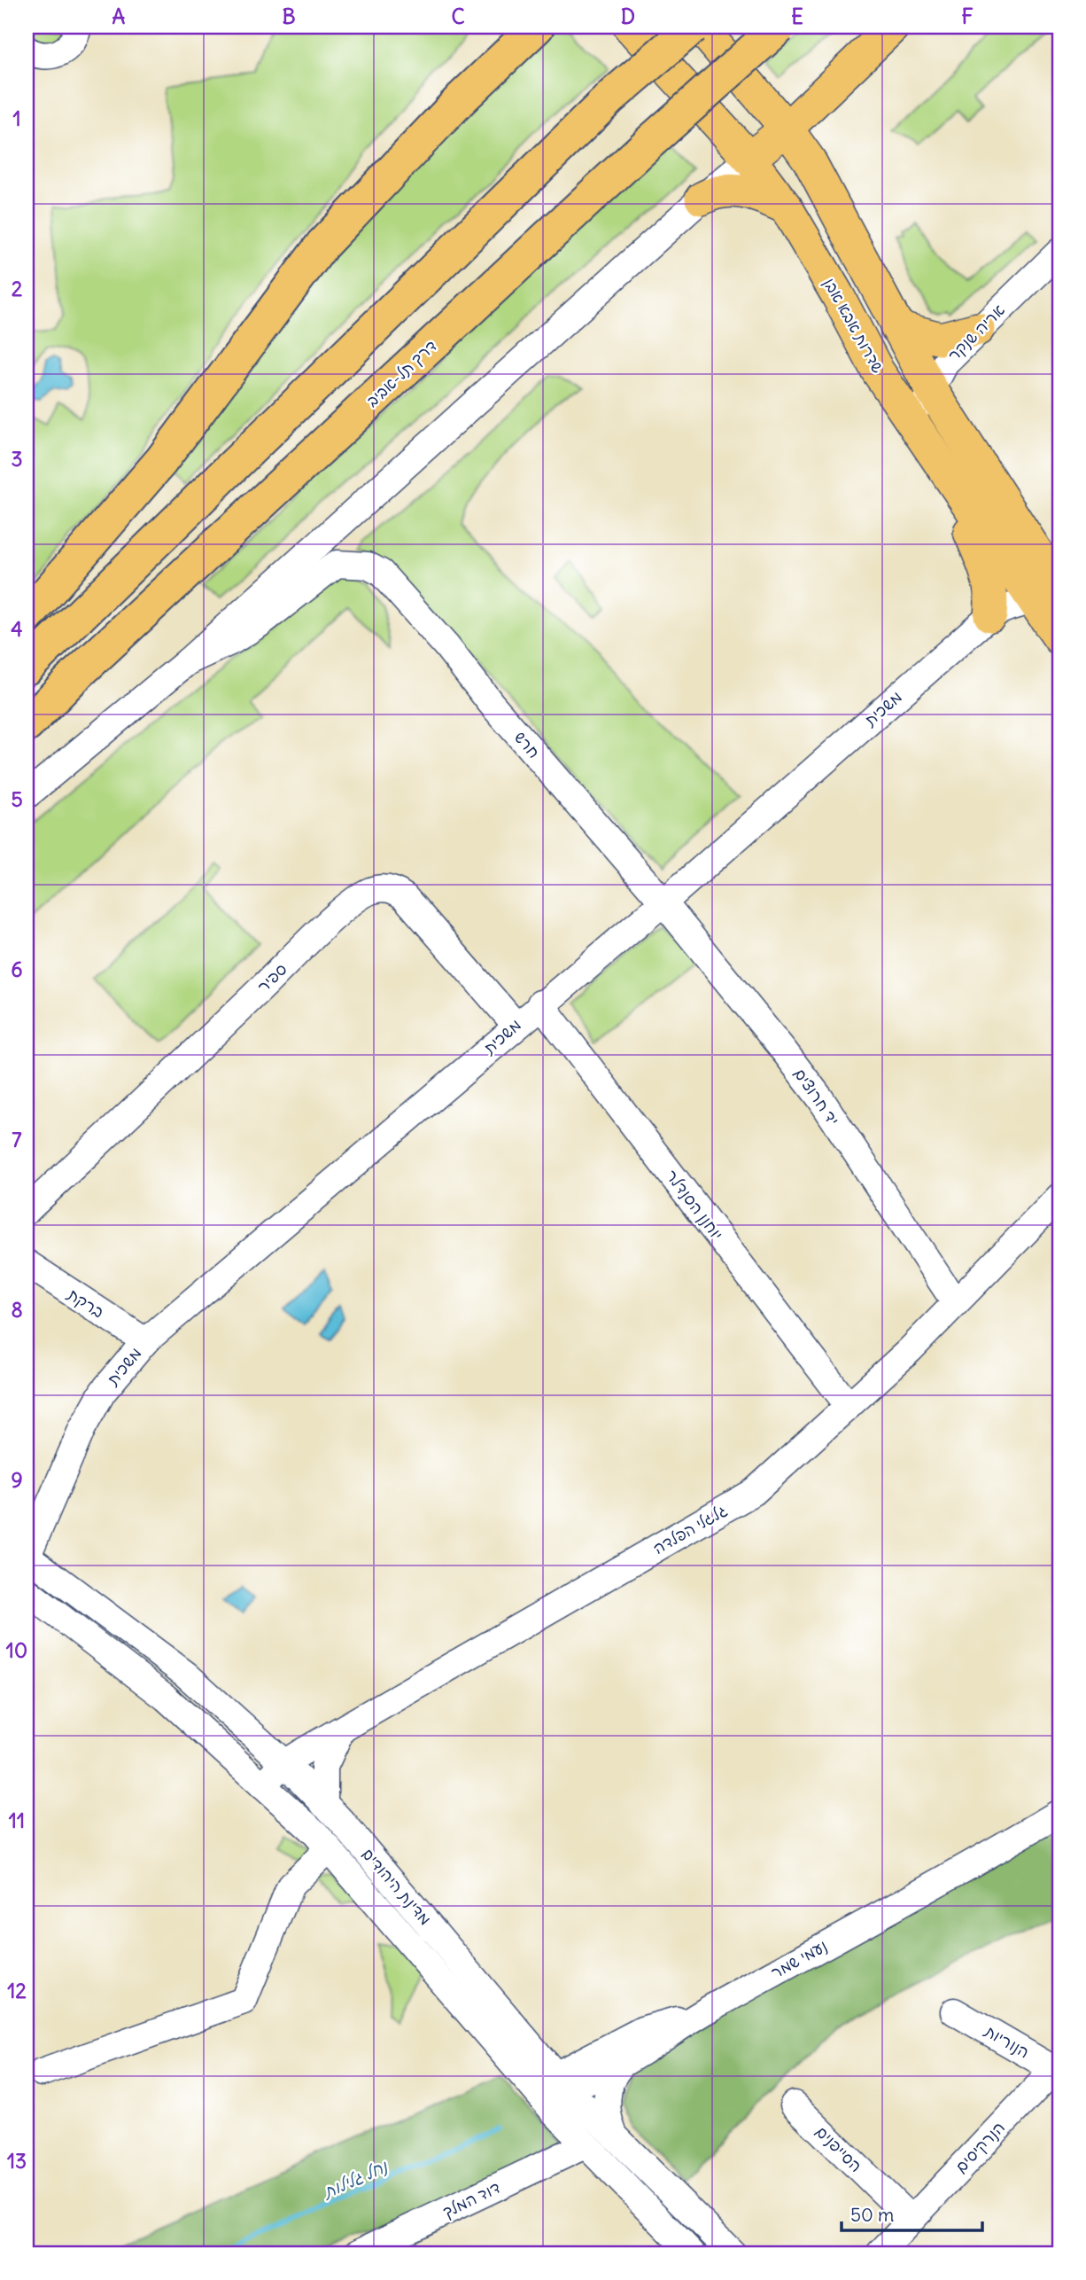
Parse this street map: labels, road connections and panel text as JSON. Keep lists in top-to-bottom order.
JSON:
{
  "streets": {
    "highway": ["דרך תל-אביב"],
    "main road": ["שדרות אבא אבן"],
    "street": [
      "אריה שנקר",
      "משכית",
      "חרש",
      "ספיר",
      "יד חרוצים",
      "יוחנן הסנדלר",
      "ברקת",
      "גלגלי הפלדה",
      "מדינת היהודים",
      "נעמי שמר",
      "הנוריות",
      "הנרקיסים",
      "הסייפנים",
      "דוד המלך"
    ]
  },
  "crossings": [
    ["שדרות אבא אבן", "אריה שנקר"],
    ["שדרות אבא אבן", "משכית"],
    ["משכית", "חרש"],
    ["משכית", "ספיר"],
    ["משכית", "יד חרוצים"],
    ["משכית", "יוחנן הסנדלר"],
    ["משכית", "ברקת"],
    ["משכית", "מדינת היהודים"],
    ["חרש", "יד חרוצים"],
    ["יד חרוצים", "גלגלי הפלדה"],
    ["יוחנן הסנדלר", "גלגלי הפלדה"],
    ["גלגלי הפלדה", "מדינת היהודים"],
    ["מדינת היהודים", "נעמי שמר"],
    ["מדינת היהודים", "דוד המלך"],
    ["הנוריות", "הנרקיסים"],
    ["הנרקיסים", "הסייפנים"]
  ],
  "water": ["נחל גלילות"],
  "scale_bar": "50 m",
  "grid": {
    "columns": [
      "A",
      "B",
      "C",
      "D",
      "E",
      "F"
    ],
    "rows": [
      "1",
      "2",
      "3",
      "4",
      "5",
      "6",
      "7",
      "8",
      "9",
      "10",
      "11",
      "12",
      "13"
    ]
  }
}
